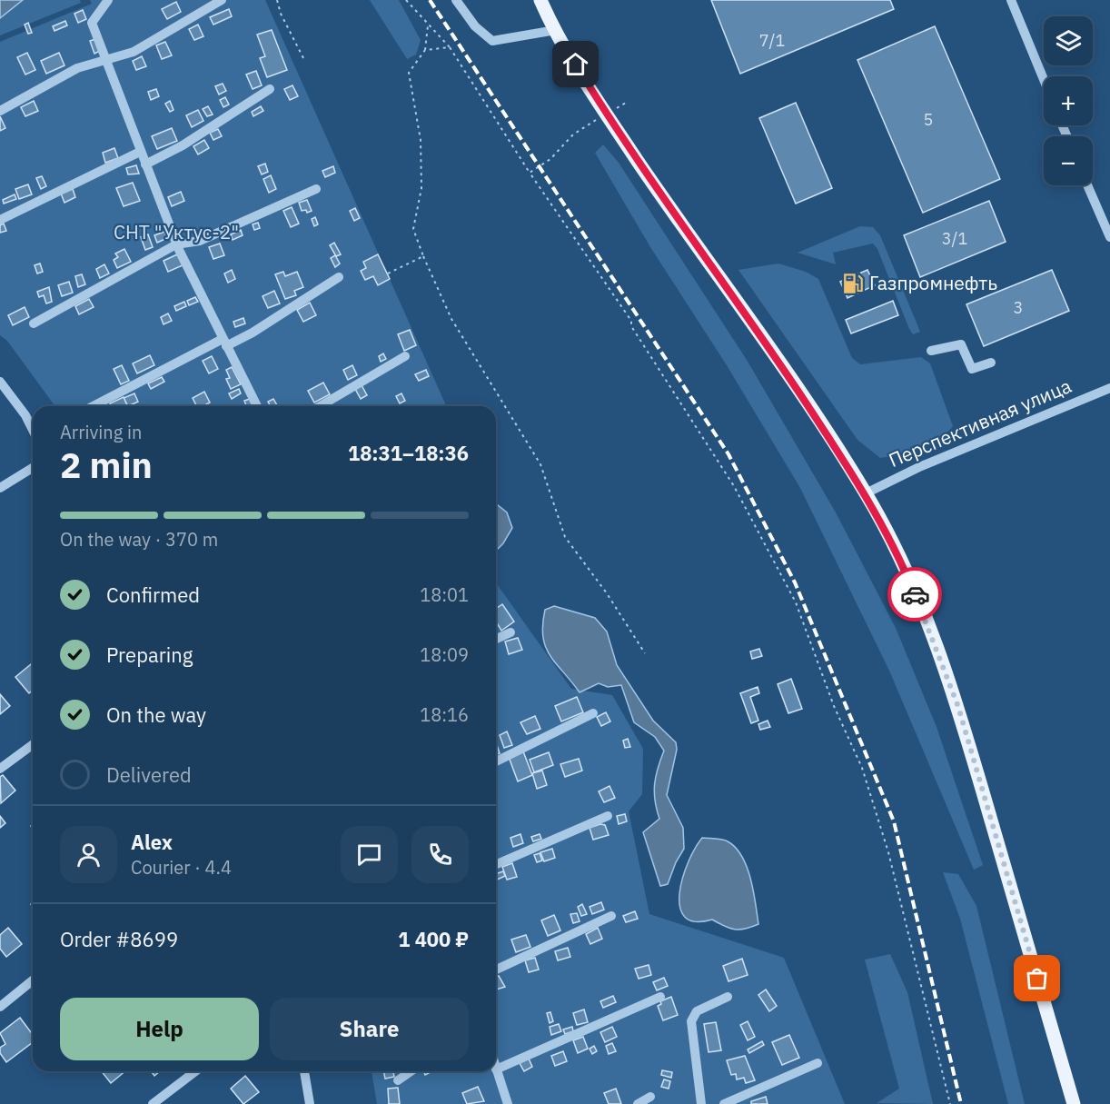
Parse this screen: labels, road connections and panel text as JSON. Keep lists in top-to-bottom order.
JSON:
{
  "streets": {
    "street": ["Перспективная улица"]
  },
  "parks": ["СНТ \"Уктус-2\""],
  "places": {
    "fuel station": ["Газпромнефть"]
  },
  "house_numbers": [
    "7/1",
    "5",
    "3/1",
    "3"
  ],
  "page": {
    "map_buttons": ["+", "−"],
    "heading": ["2 min", "Arriving in", "18:31–18:36"],
    "panel": [
      "Alex",
      "Courier · 4.4",
      "Order #8699",
      "1 400 ₽"
    ],
    "bar": "On the way · 370 m",
    "list": [
      ["Confirmed", "18:01"],
      ["Preparing", "18:09"],
      ["On the way", "18:16"],
      "Delivered"
    ],
    "buttons": ["Help", "Share"]
  }
}
